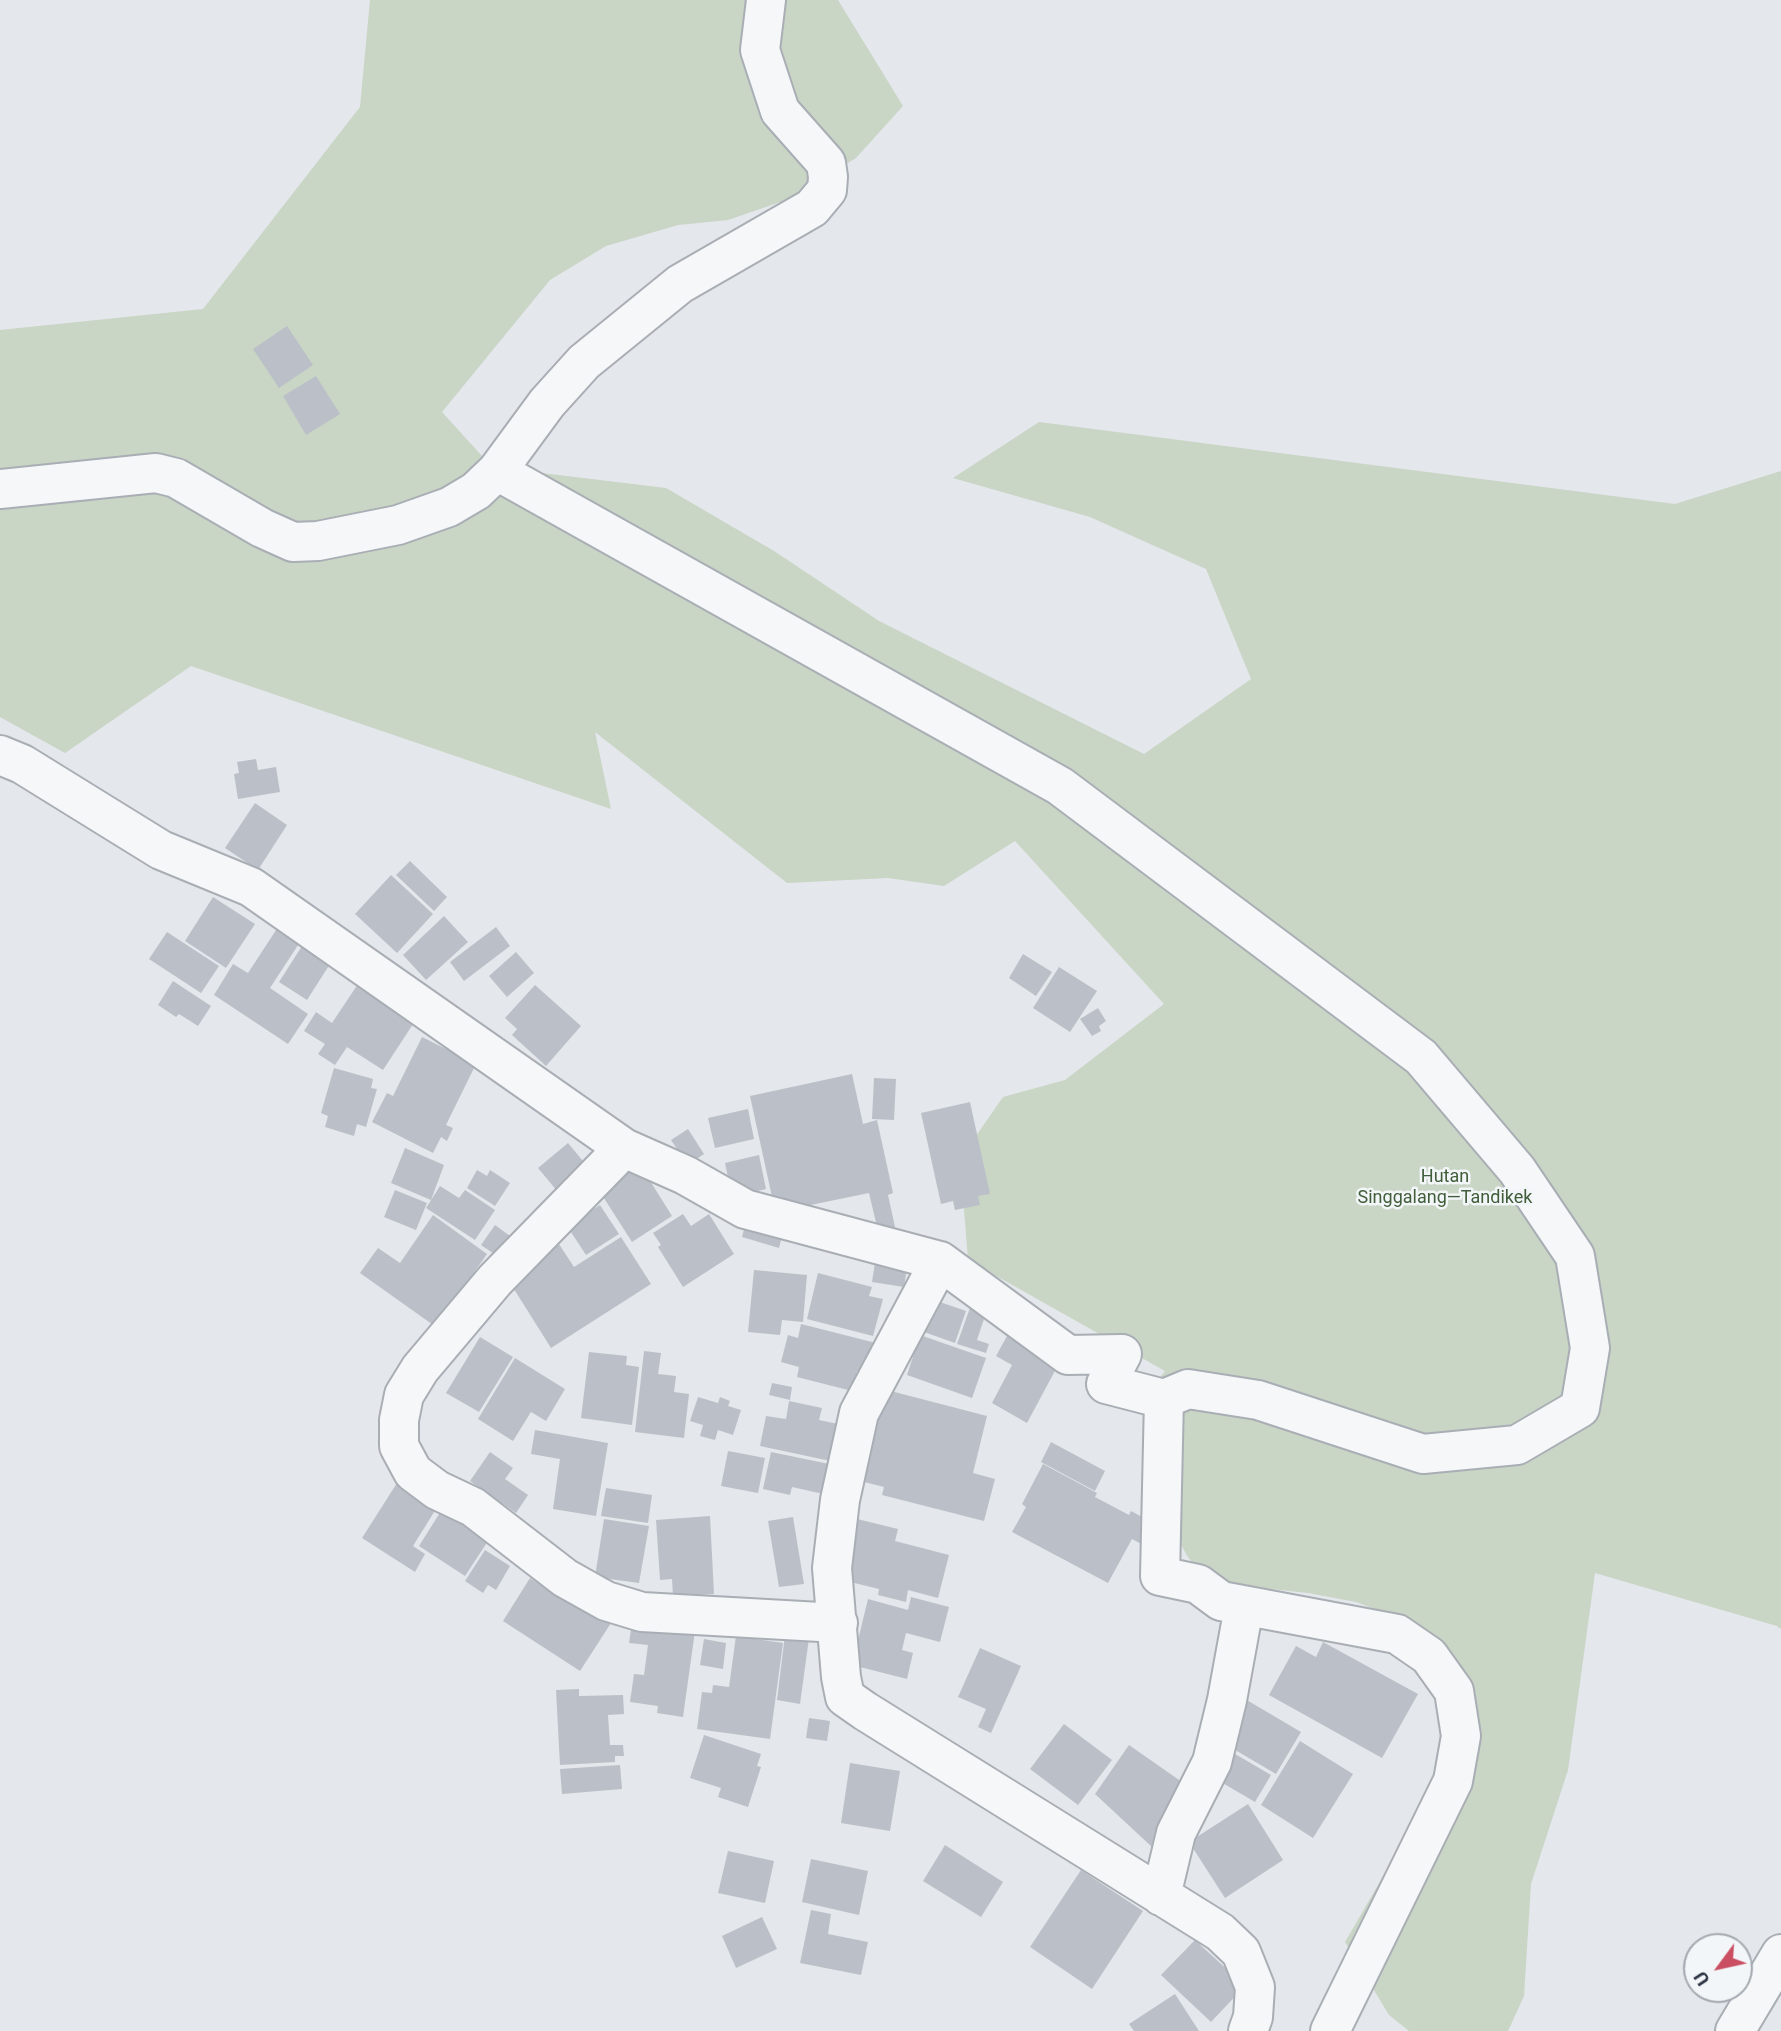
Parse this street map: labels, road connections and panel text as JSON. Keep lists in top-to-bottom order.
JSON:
{
  "parks": ["Hutan Singgalang—Tandikek"],
  "north": "bottom left"
}
